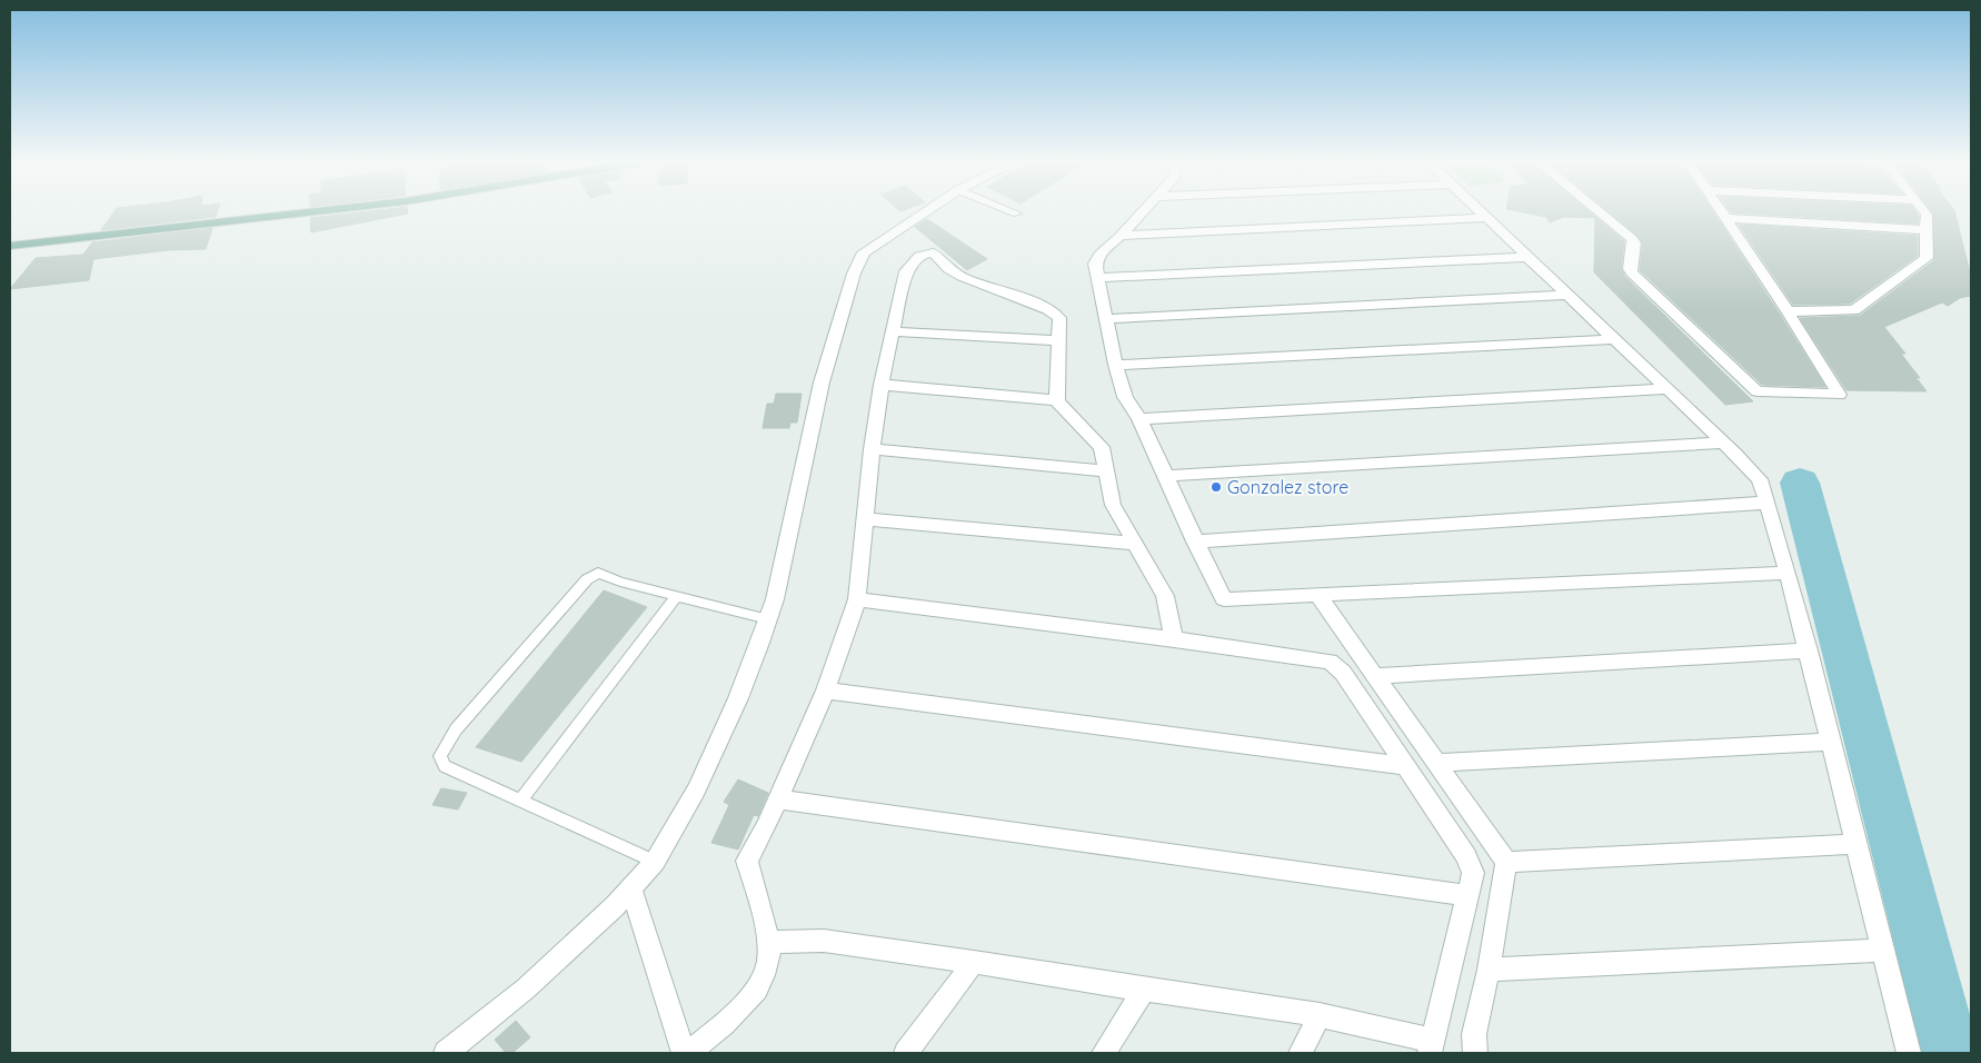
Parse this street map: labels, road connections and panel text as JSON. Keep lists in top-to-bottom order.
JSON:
{
  "places": ["Gonzalez store"]
}
